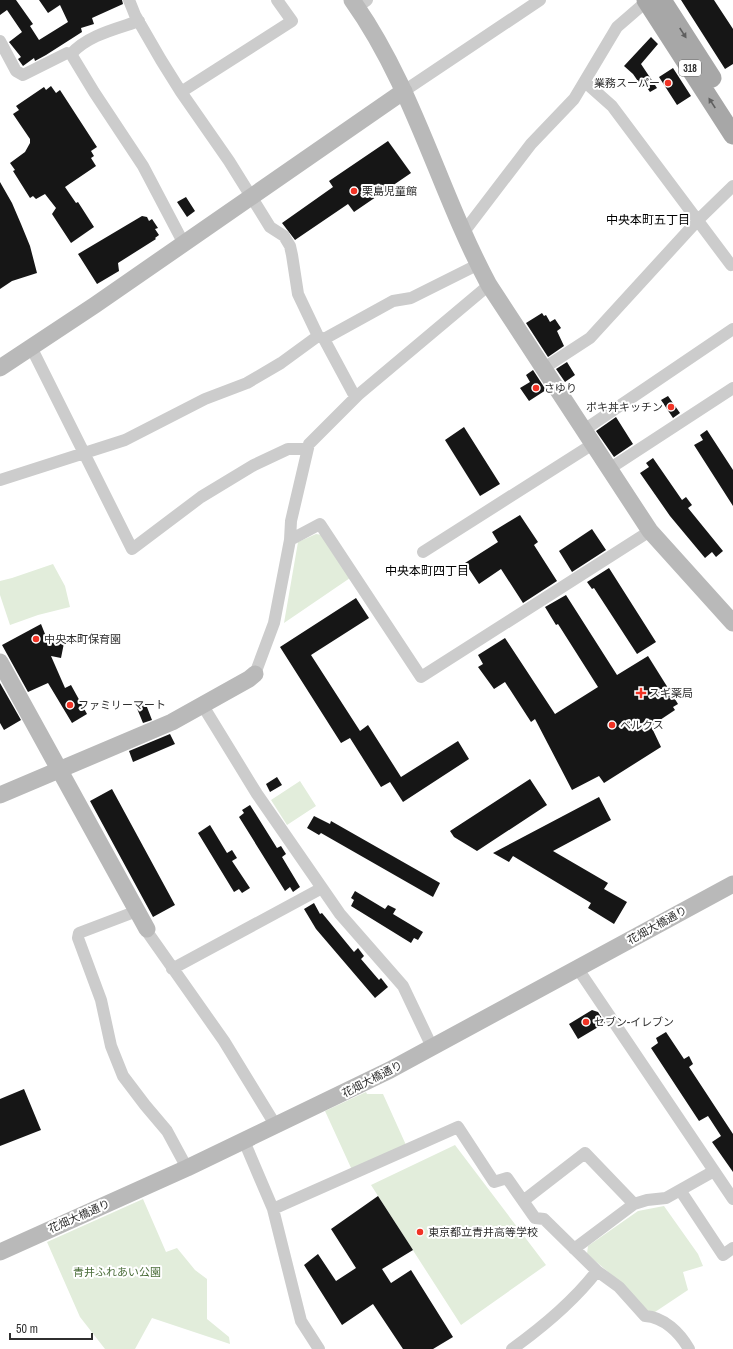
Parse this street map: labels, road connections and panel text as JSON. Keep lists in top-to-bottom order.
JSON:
{
  "streets": {
    "main road": ["318"],
    "street": ["花畑大橋通り"]
  },
  "districts": ["中央本町五丁目", "中央本町四丁目"],
  "parks": ["青井ふれあい公園"],
  "places": {
    "other": [
      "業務スーパー",
      "栗島児童館",
      "さゆり",
      "ポキ丼キッチン",
      "中央本町保育園",
      "ファミリーマート",
      "ベルクス",
      "セブン-イレブン",
      "東京都立青井高等学校"
    ],
    "health": ["スギ薬局"]
  },
  "scale_bar": "50 m"
}
